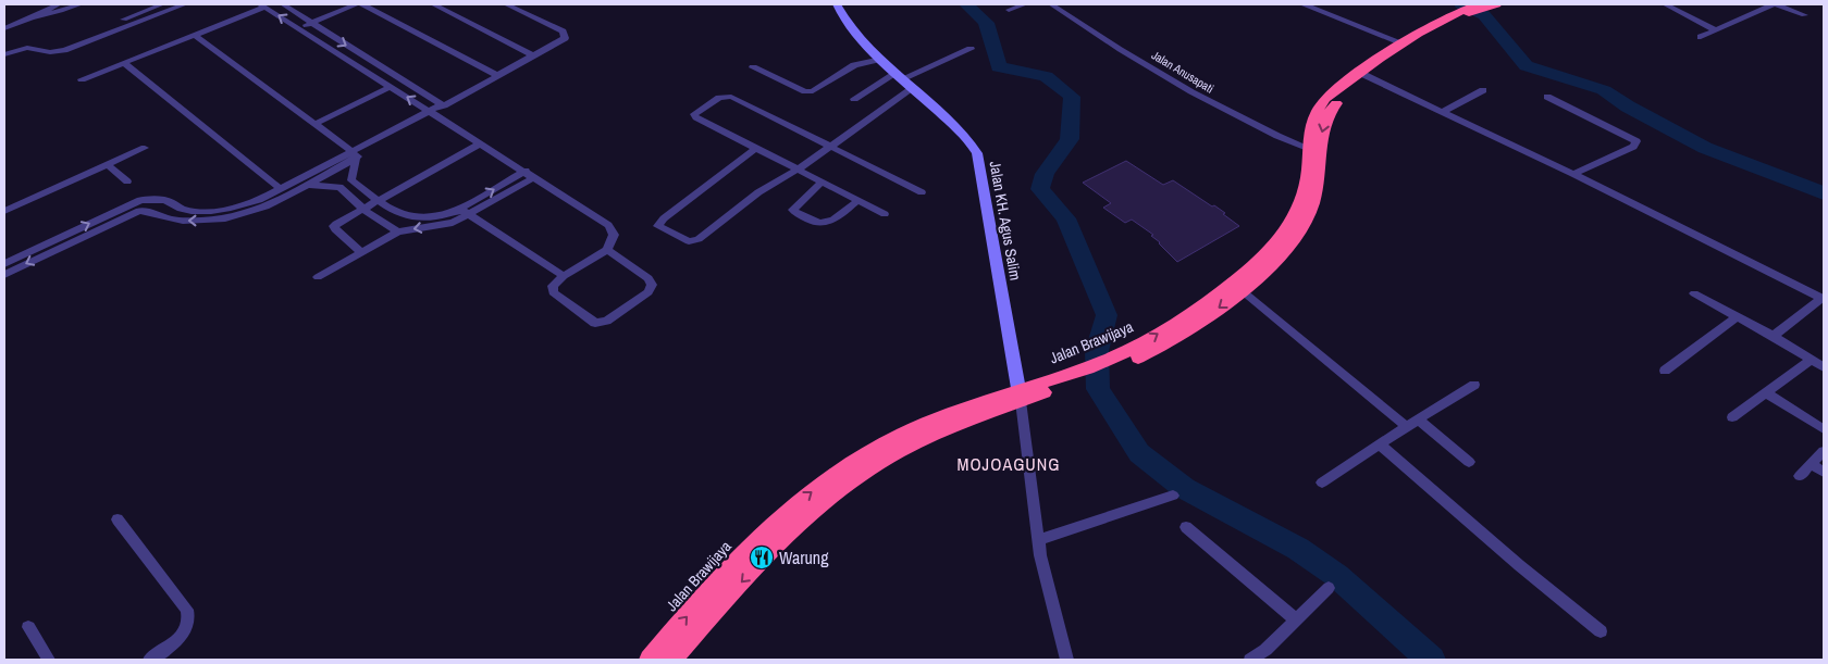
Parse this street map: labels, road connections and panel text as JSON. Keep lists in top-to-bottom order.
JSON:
{
  "streets": {
    "highway": ["Jalan Brawijaya"],
    "street": ["Jalan Anusapati", "Jalan KH. Agus Salim"]
  },
  "crossings": [
    ["Jalan Anusapati", "Jalan Brawijaya"],
    ["Jalan KH. Agus Salim", "Jalan Brawijaya"]
  ],
  "districts": ["MOJOAGUNG"],
  "places": {
    "restaurant": ["Warung"]
  }
}
